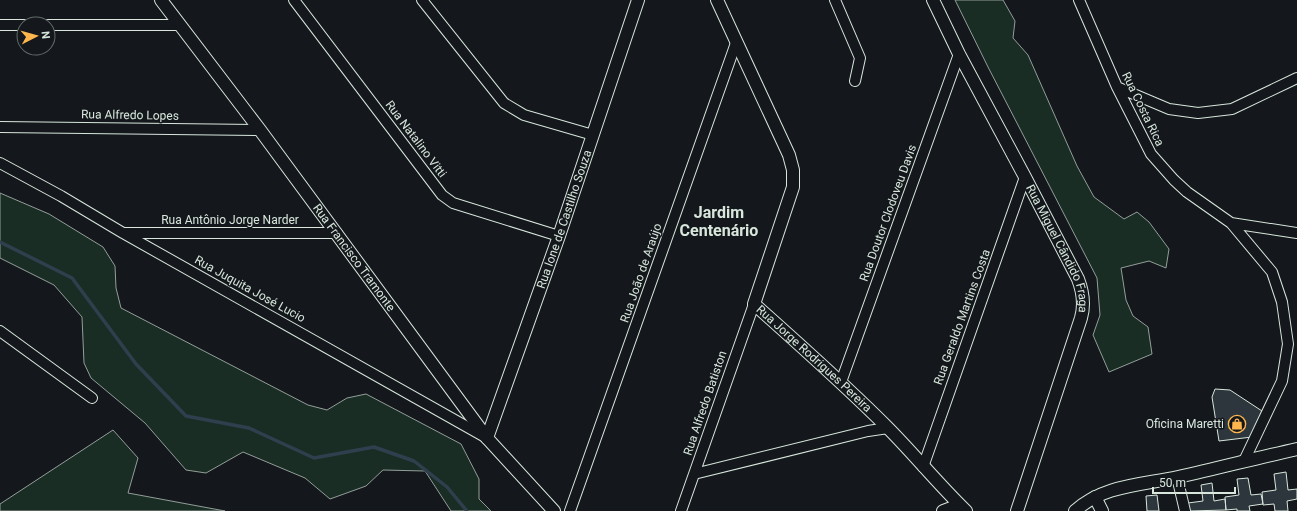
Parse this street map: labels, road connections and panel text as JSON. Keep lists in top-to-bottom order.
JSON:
{
  "streets": {
    "street": [
      "Rua Costa Rica",
      "Rua Alfredo Lopes",
      "Rua Natalino Vitti",
      "Rua Doutor Clodoveu Davis",
      "Rua Ione de Castilho Souza",
      "Rua Antônio Jorge Narder",
      "Rua Miguel Cândido Fraga",
      "Rua Francisco Tramonte",
      "Rua João de Araújo",
      "Rua Juquita José Lucio",
      "Rua Geraldo Martins Costa",
      "Rua Jorge Rodrigues Pereira",
      "Rua Alfredo Batiston"
    ]
  },
  "crossings": [
    ["Rua Alfredo Lopes", "Rua Francisco Tramonte"],
    ["Rua Natalino Vitti", "Rua Ione de Castilho Souza"],
    ["Rua Doutor Clodoveu Davis", "Rua Miguel Cândido Fraga"],
    ["Rua Doutor Clodoveu Davis", "Rua Jorge Rodrigues Pereira"],
    ["Rua Ione de Castilho Souza", "Rua Francisco Tramonte"],
    ["Rua Ione de Castilho Souza", "Rua Juquita José Lucio"],
    ["Rua Antônio Jorge Narder", "Rua Francisco Tramonte"],
    ["Rua Antônio Jorge Narder", "Rua Juquita José Lucio"],
    ["Rua Miguel Cândido Fraga", "Rua Geraldo Martins Costa"],
    ["Rua Francisco Tramonte", "Rua Juquita José Lucio"],
    ["Rua João de Araújo", "Rua Jorge Rodrigues Pereira"],
    ["Rua Geraldo Martins Costa", "Rua Jorge Rodrigues Pereira"],
    ["Rua Jorge Rodrigues Pereira", "Rua Alfredo Batiston"]
  ],
  "districts": ["Jardim Centenário"],
  "places": {
    "shop": ["Oficina Maretti"]
  },
  "scale_bar": "50 m",
  "north": "right"
}
